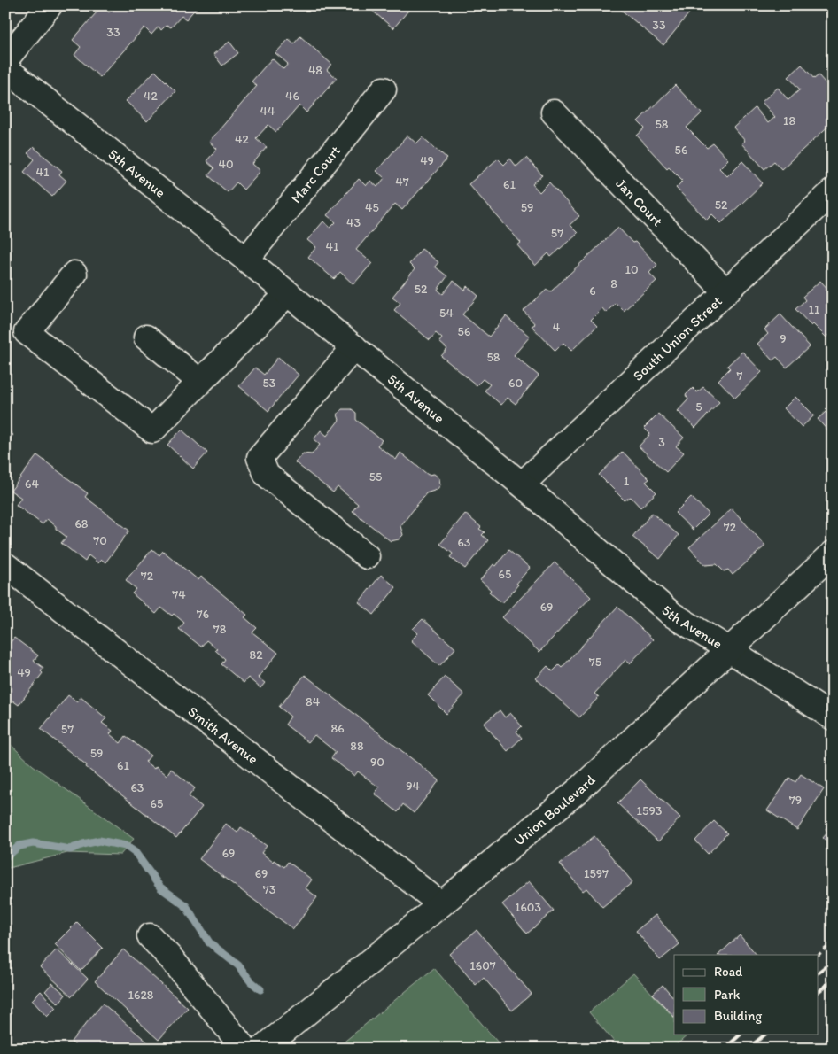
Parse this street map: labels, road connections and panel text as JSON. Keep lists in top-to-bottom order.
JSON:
{
  "streets": {
    "main road": [
      "5th Avenue",
      "Marc Court",
      "Jan Court",
      "South Union Street",
      "Smith Avenue",
      "Union Boulevard"
    ]
  },
  "crossings": [
    ["5th Avenue", "Marc Court"],
    ["5th Avenue", "South Union Street"],
    ["5th Avenue", "Union Boulevard"],
    ["Jan Court", "South Union Street"],
    ["Smith Avenue", "Union Boulevard"]
  ],
  "house_numbers": [
    "33",
    "33",
    "48",
    "42",
    "46",
    "44",
    "18",
    "58",
    "42",
    "56",
    "49",
    "40",
    "41",
    "47",
    "61",
    "52",
    "45",
    "59",
    "43",
    "57",
    "41",
    "10",
    "8",
    "52",
    "6",
    "11",
    "54",
    "4",
    "56",
    "9",
    "58",
    "7",
    "53",
    "60",
    "5",
    "3",
    "55",
    "1",
    "64",
    "68",
    "72",
    "70",
    "63",
    "65",
    "72",
    "74",
    "69",
    "76",
    "78",
    "82",
    "75",
    "49",
    "84",
    "86",
    "57",
    "88",
    "59",
    "90",
    "61",
    "94",
    "63",
    "79",
    "65",
    "1593",
    "69",
    "69",
    "1597",
    "73",
    "1603",
    "1607",
    "1628"
  ],
  "legend": ["Road", "Park", "Building"]
}
